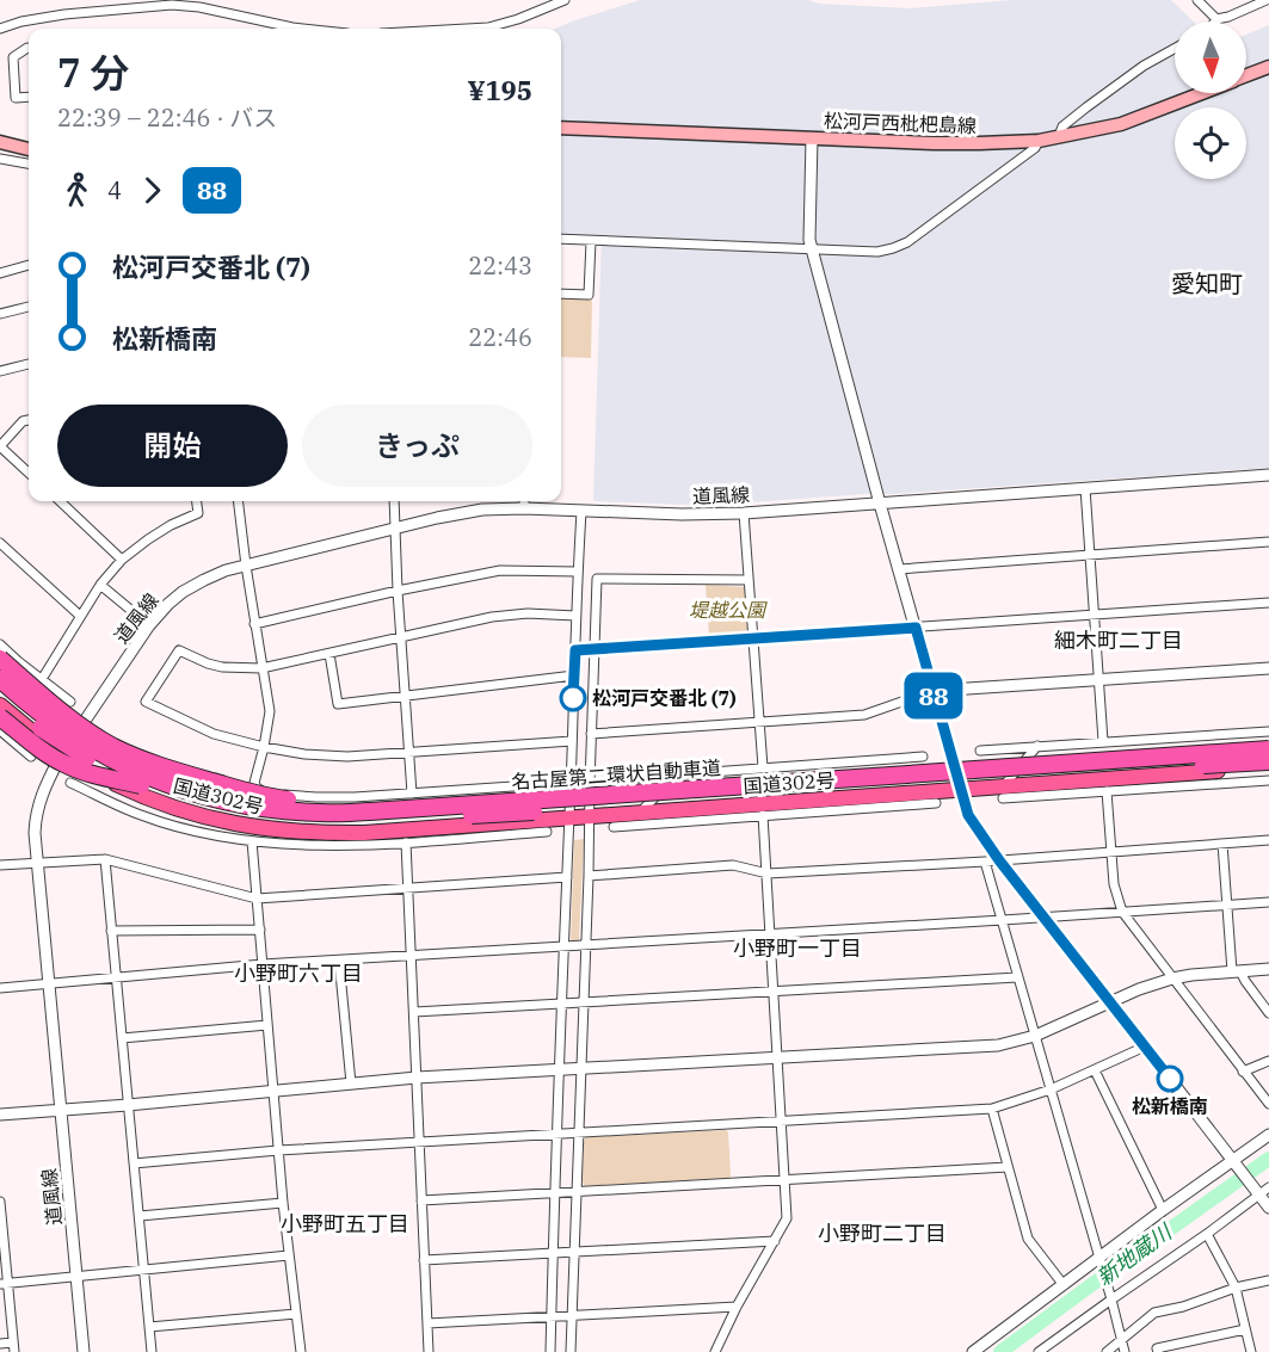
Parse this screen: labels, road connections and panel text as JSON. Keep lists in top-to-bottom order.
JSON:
{
  "streets": {
    "highway": ["名古屋第二環状自動車道", "国道302号"],
    "main road": ["松河戸西枇杷島線"],
    "street": ["道風線"]
  },
  "crossings": [
    ["道風線", "国道302号"],
    ["名古屋第二環状自動車道", "国道302号"]
  ],
  "districts": [
    "愛知町",
    "細木町二丁目",
    "小野町一丁目",
    "小野町六丁目",
    "小野町五丁目",
    "小野町二丁目"
  ],
  "water": ["新地蔵川"],
  "parks": ["堤越公園"],
  "places": ["松河戸交番北 (7)", "松新橋南"],
  "lines": ["bus line 88"],
  "north": "bottom",
  "page": {
    "on_map": "88",
    "heading": ["7 分", "22:39 – 22:46 · バス", "¥195"],
    "legs": ["4", "88"],
    "list": [
      {
        "name": "松河戸交番北 (7)",
        "value": "22:43"
      },
      {
        "name": "松新橋南",
        "value": "22:46"
      }
    ],
    "buttons": ["開始", "きっぷ"]
  }
}
